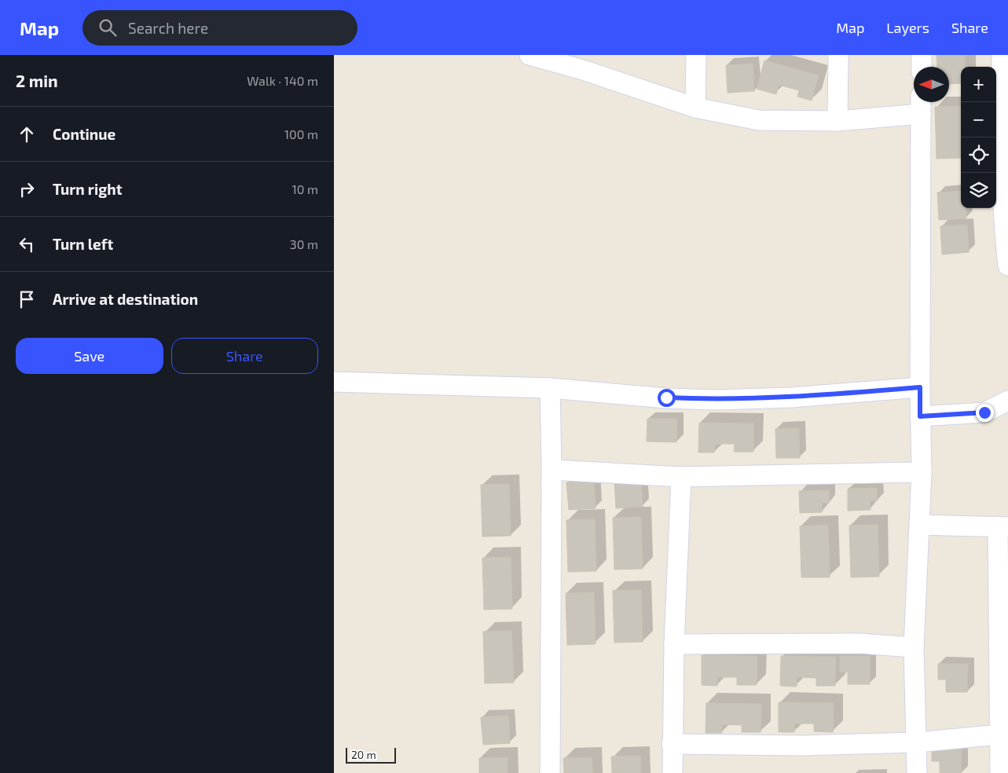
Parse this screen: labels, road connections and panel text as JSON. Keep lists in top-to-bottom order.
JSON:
{
  "scale_bar": "20 m",
  "north": "left",
  "page": {
    "header": "Map",
    "search": "Search here",
    "nav": ["Map", "Layers", "Share"],
    "heading": ["2 min", "Walk · 140 m"],
    "map_buttons": ["+", "−"],
    "list": [
      ["Continue", "100 m"],
      ["Turn right", "10 m"],
      ["Turn left", "30 m"],
      "Arrive at destination"
    ],
    "buttons": ["Save", "Share"],
    "scale": "20 m"
  }
}
